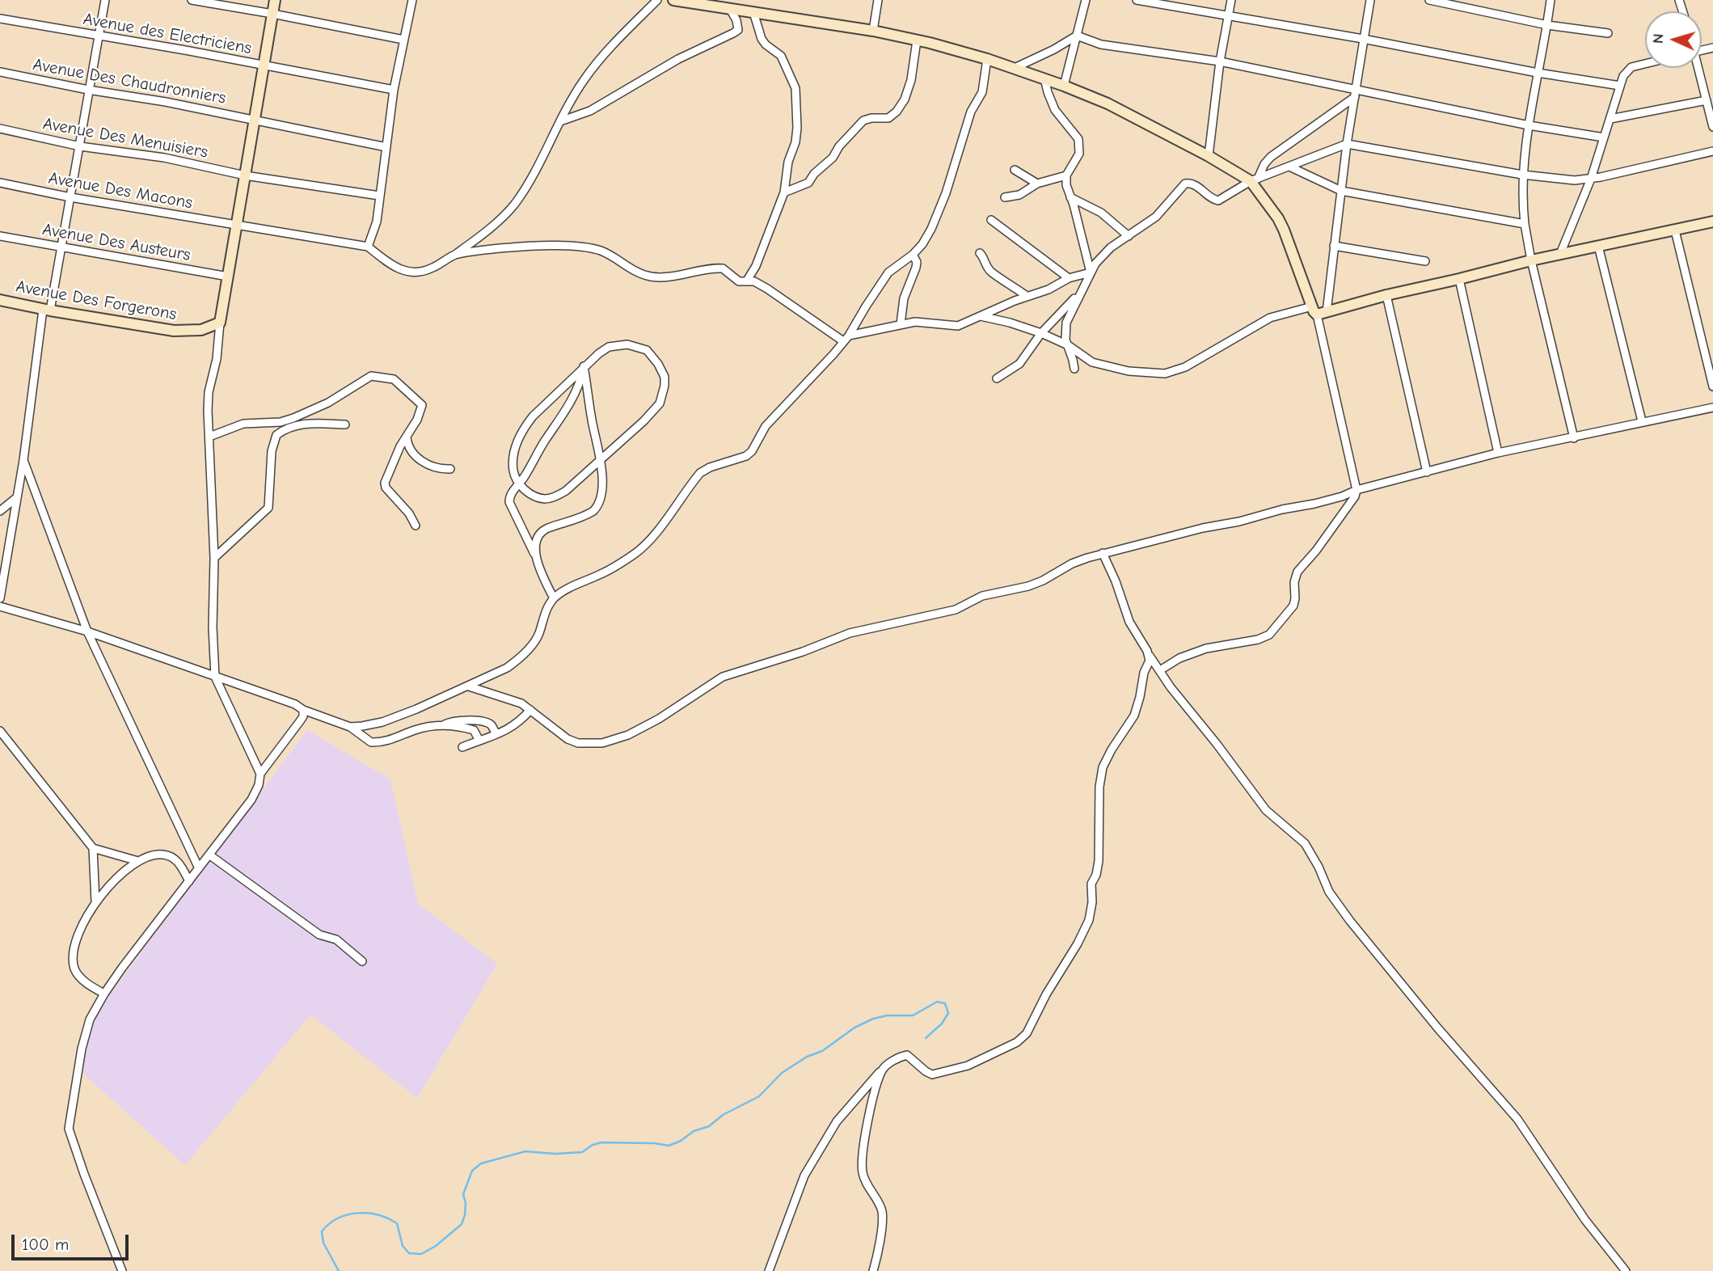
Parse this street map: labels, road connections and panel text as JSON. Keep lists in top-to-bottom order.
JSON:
{
  "streets": {
    "street": [
      "Avenue des Electriciens",
      "Avenue Des Chaudronniers",
      "Avenue Des Menuisiers",
      "Avenue Des Macons",
      "Avenue Des Austeurs",
      "Avenue Des Forgerons"
    ]
  },
  "scale_bar": "100 m",
  "north": "left"
}
